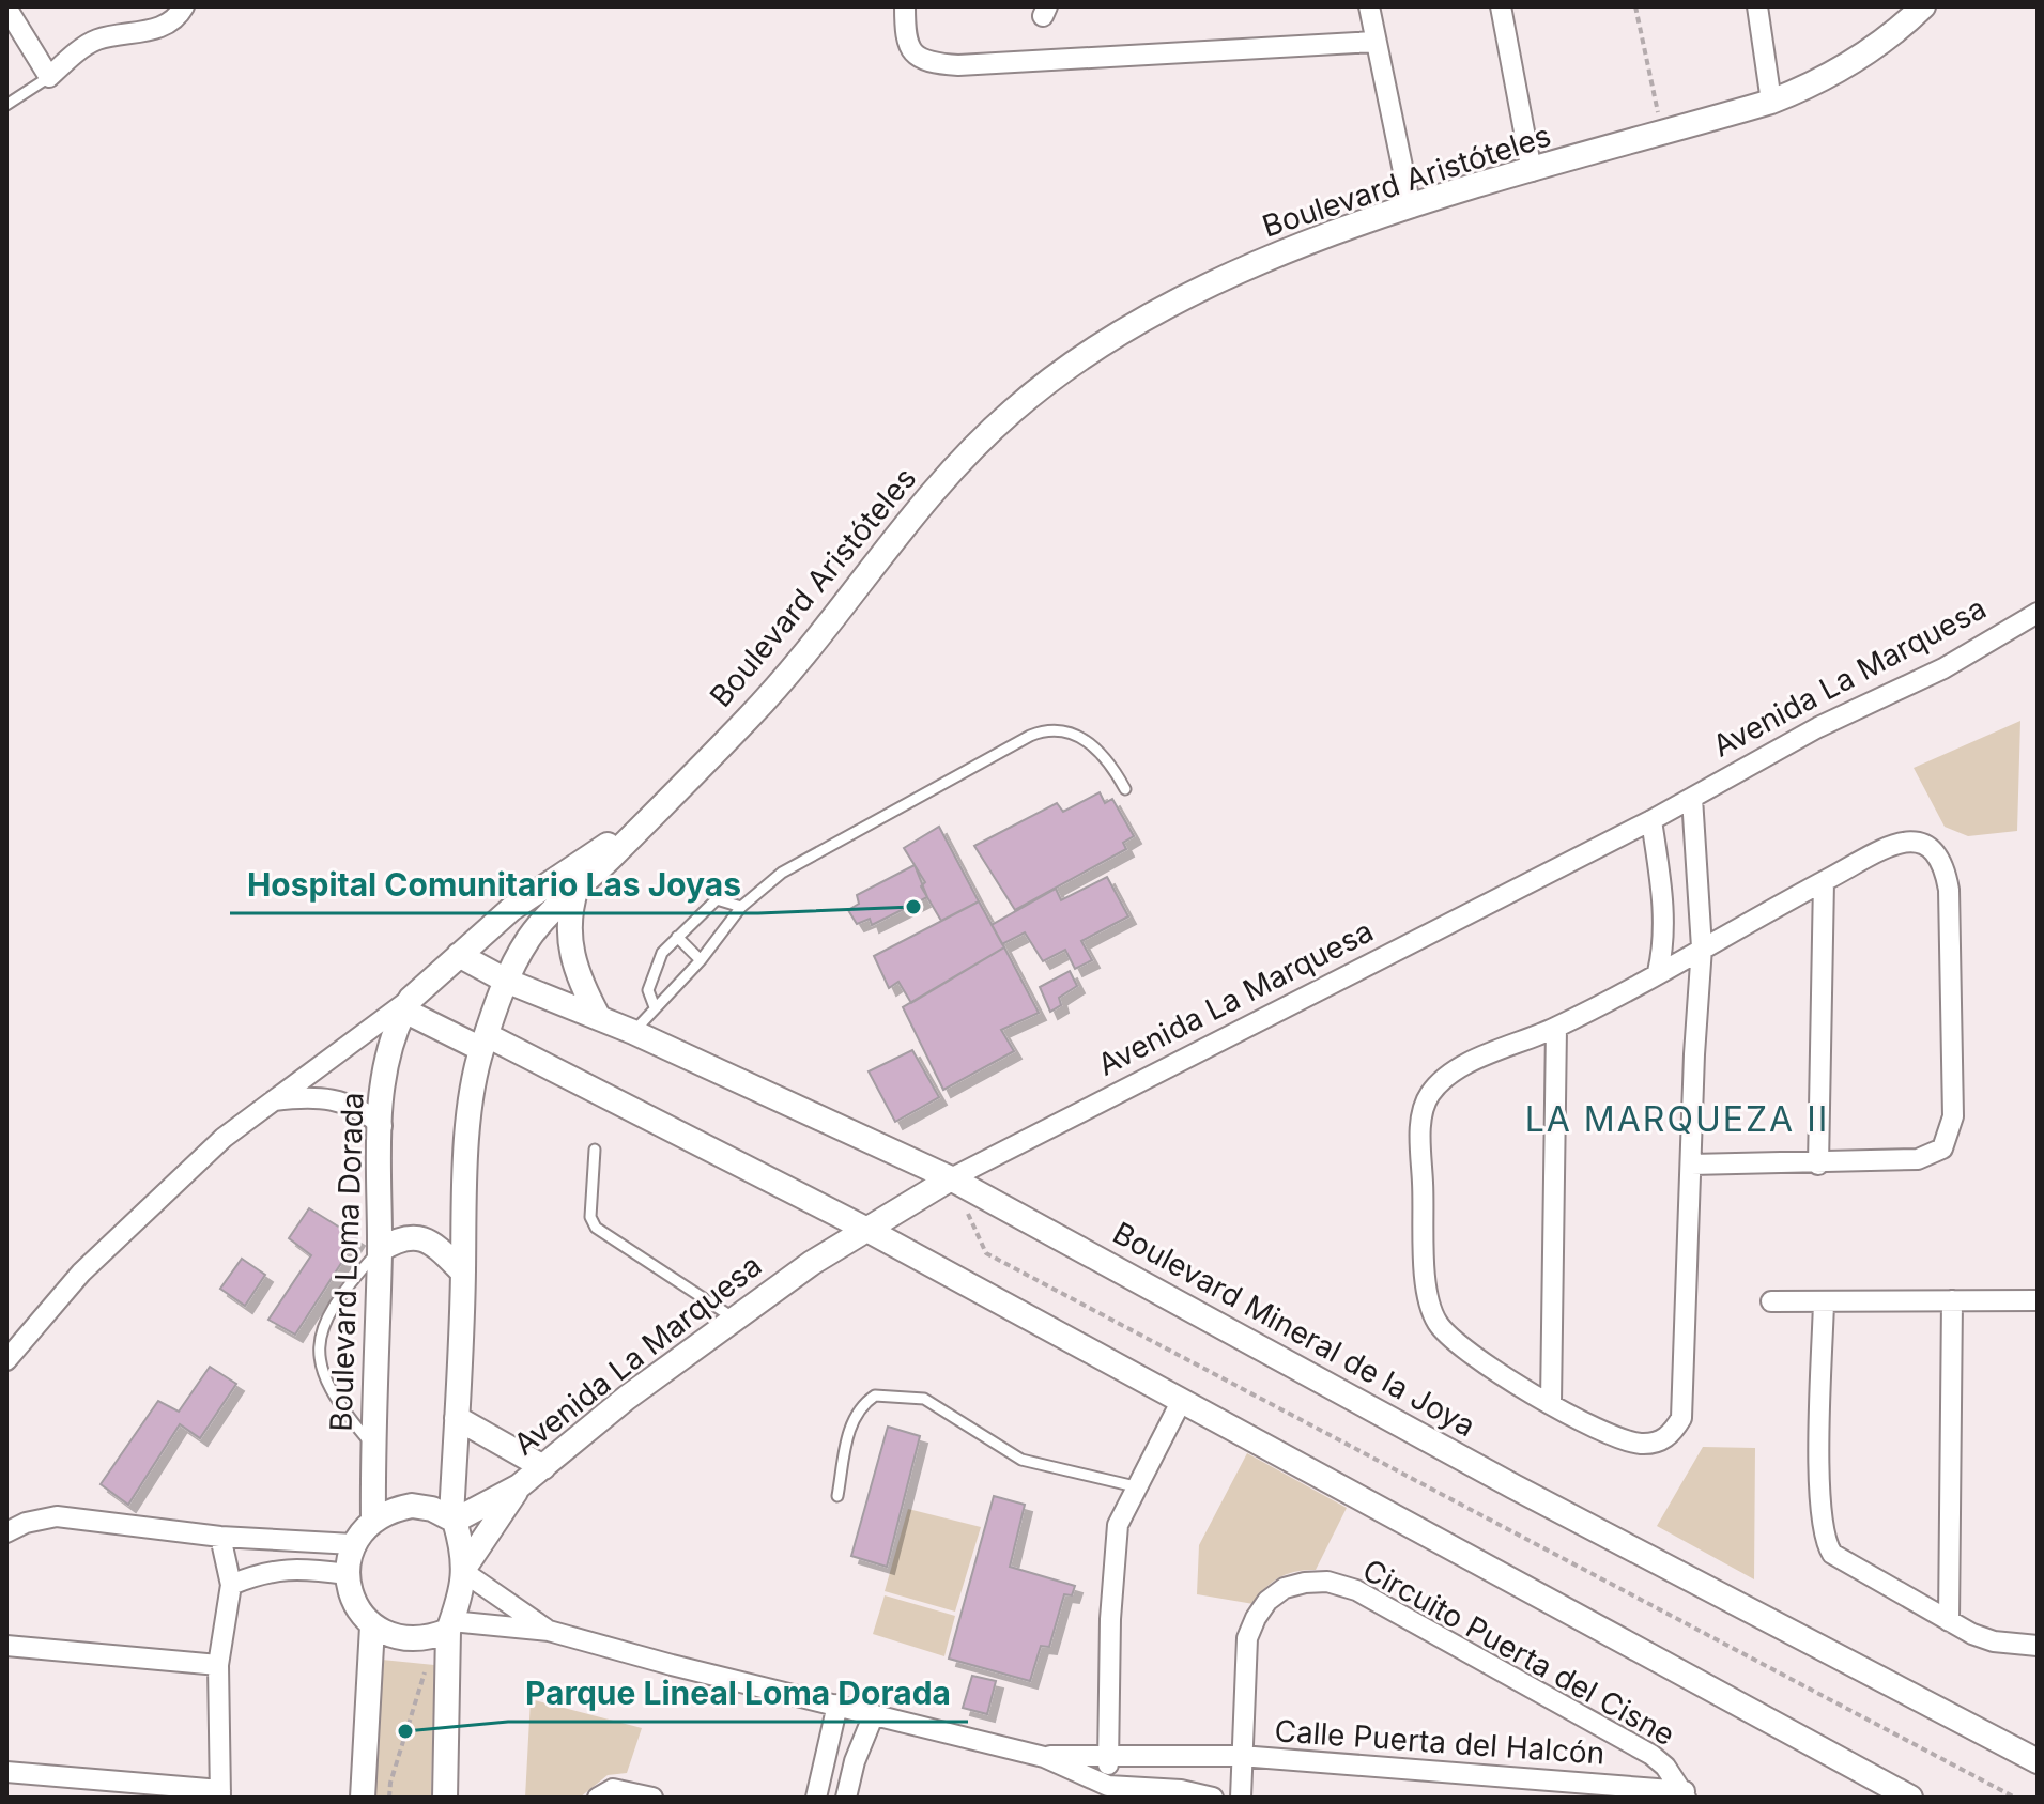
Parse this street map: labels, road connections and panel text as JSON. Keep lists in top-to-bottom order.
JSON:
{
  "streets": {
    "street": [
      "Boulevard Aristóteles",
      "Avenida La Marquesa",
      "Boulevard Loma Dorada",
      "Boulevard Mineral de la Joya",
      "Circuito Puerta del Cisne",
      "Calle Puerta del Halcón"
    ]
  },
  "crossings": [
    ["Boulevard Aristóteles", "Boulevard Loma Dorada"],
    ["Boulevard Aristóteles", "Boulevard Mineral de la Joya"],
    ["Avenida La Marquesa", "Boulevard Loma Dorada"],
    ["Avenida La Marquesa", "Boulevard Mineral de la Joya"],
    ["Circuito Puerta del Cisne", "Calle Puerta del Halcón"]
  ],
  "districts": ["LA MARQUEZA II"],
  "places": ["Hospital Comunitario Las Joyas", "Parque Lineal Loma Dorada"]
}
